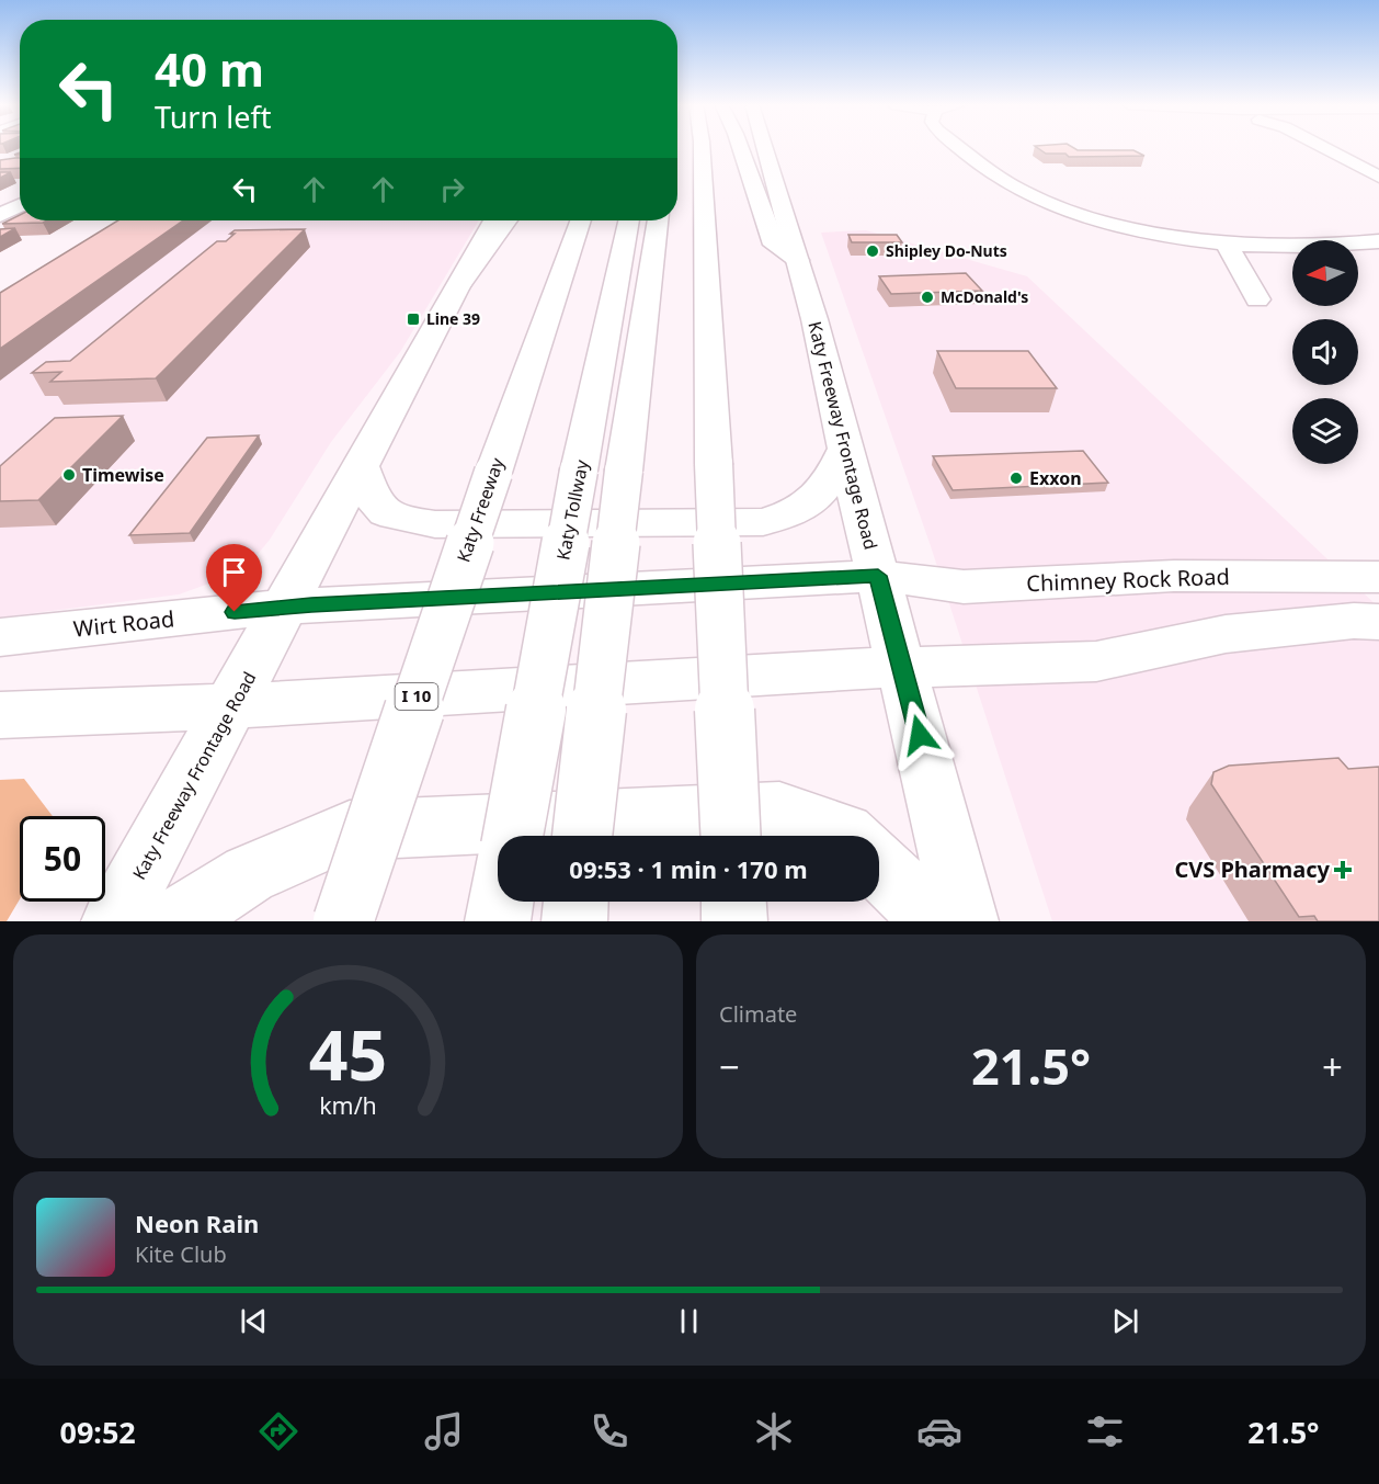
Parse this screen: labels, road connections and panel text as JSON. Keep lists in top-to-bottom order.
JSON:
{
  "streets": {
    "main road": [
      "Katy Freeway Frontage Road",
      "Katy Freeway",
      "Katy Tollway",
      "Chimney Rock Road",
      "Wirt Road",
      "I 10"
    ]
  },
  "crossings": [
    ["Katy Freeway Frontage Road", "Chimney Rock Road"],
    ["Katy Freeway Frontage Road", "Wirt Road"],
    ["Chimney Rock Road", "Wirt Road"]
  ],
  "places": {
    "other": [
      "Shipley Do-Nuts",
      "McDonald's",
      "Timewise",
      "Exxon"
    ],
    "transit": ["Line 39"],
    "health": ["CVS Pharmacy"]
  },
  "north": "left",
  "page": {
    "turn": ["40 m", "Turn left"],
    "limit": "50",
    "trip": "09:53 · 1 min · 170 m",
    "tile": "Climate",
    "heat": ["−", "21.5°", "+"],
    "song": ["Neon Rain", "Kite Club"],
    "tabs": ["09:52", "21.5°"],
    "gauge": ["45", "km/h"]
  }
}
